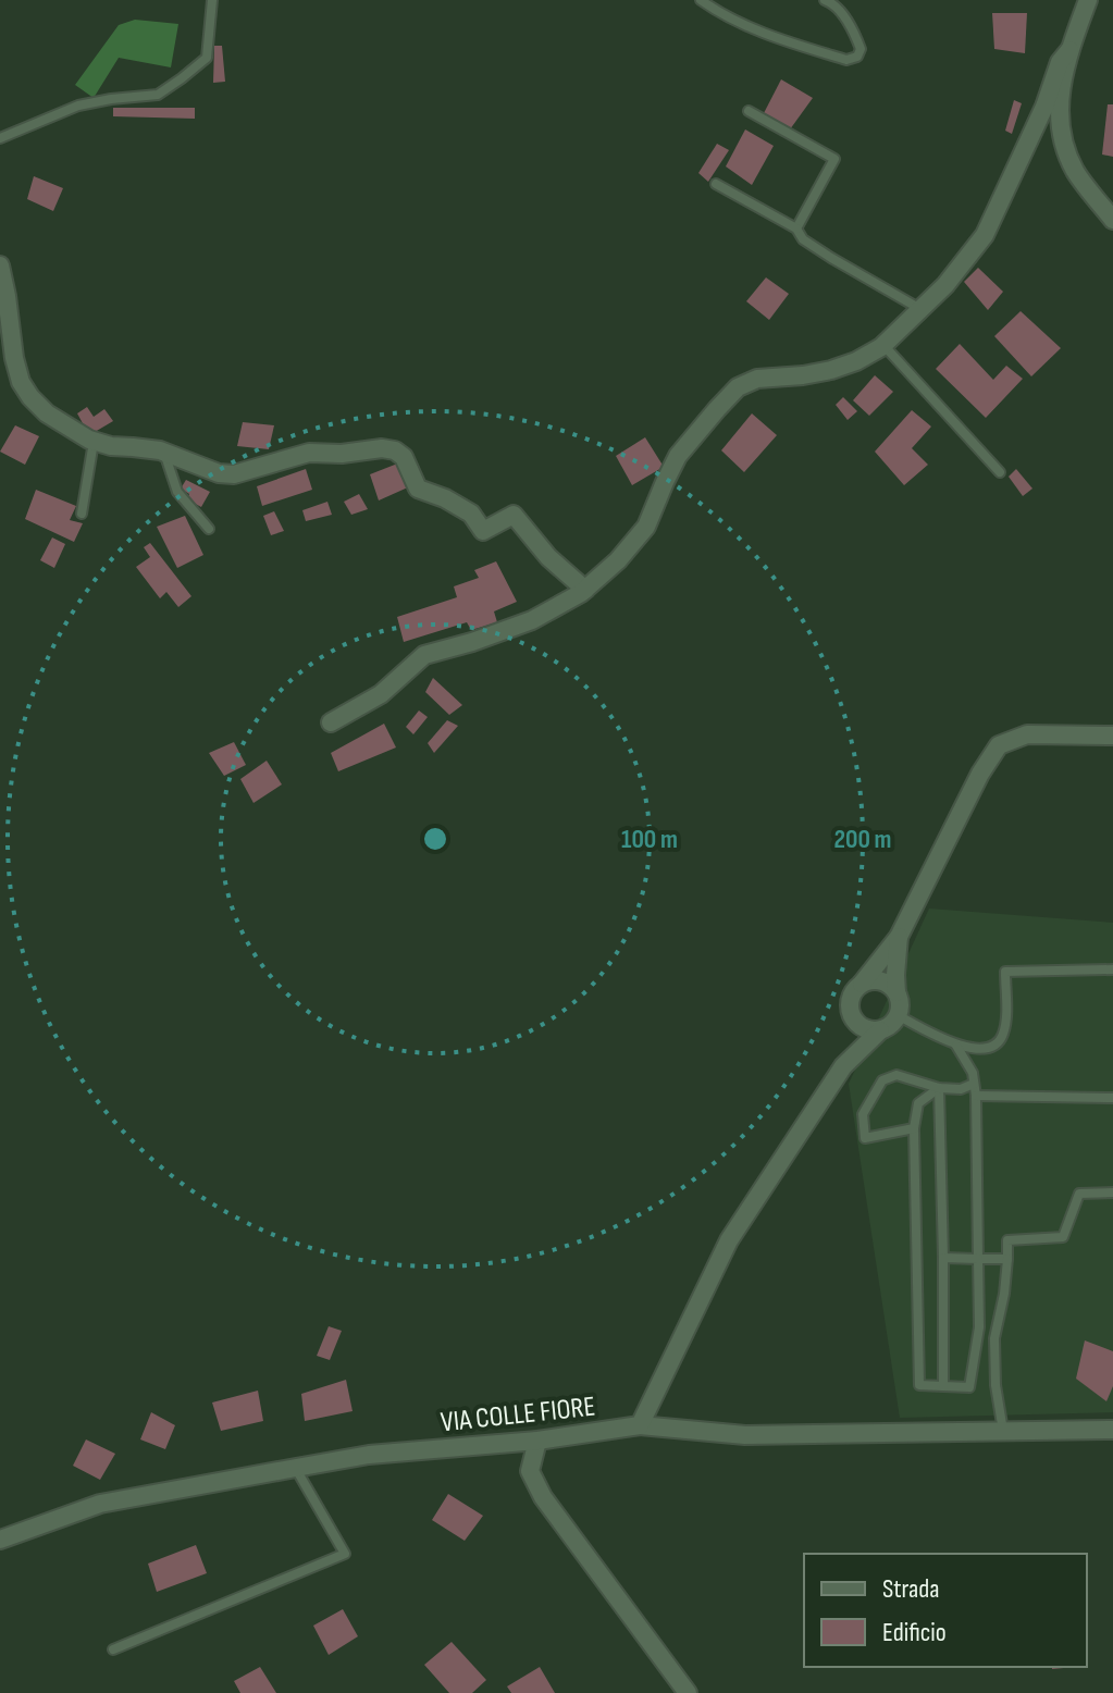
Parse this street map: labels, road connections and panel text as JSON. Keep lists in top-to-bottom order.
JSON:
{
  "streets": {
    "street": ["VIA COLLE FIORE"]
  },
  "legend": ["Strada", "Edificio"],
  "rings": ["100 m", "200 m"]
}
